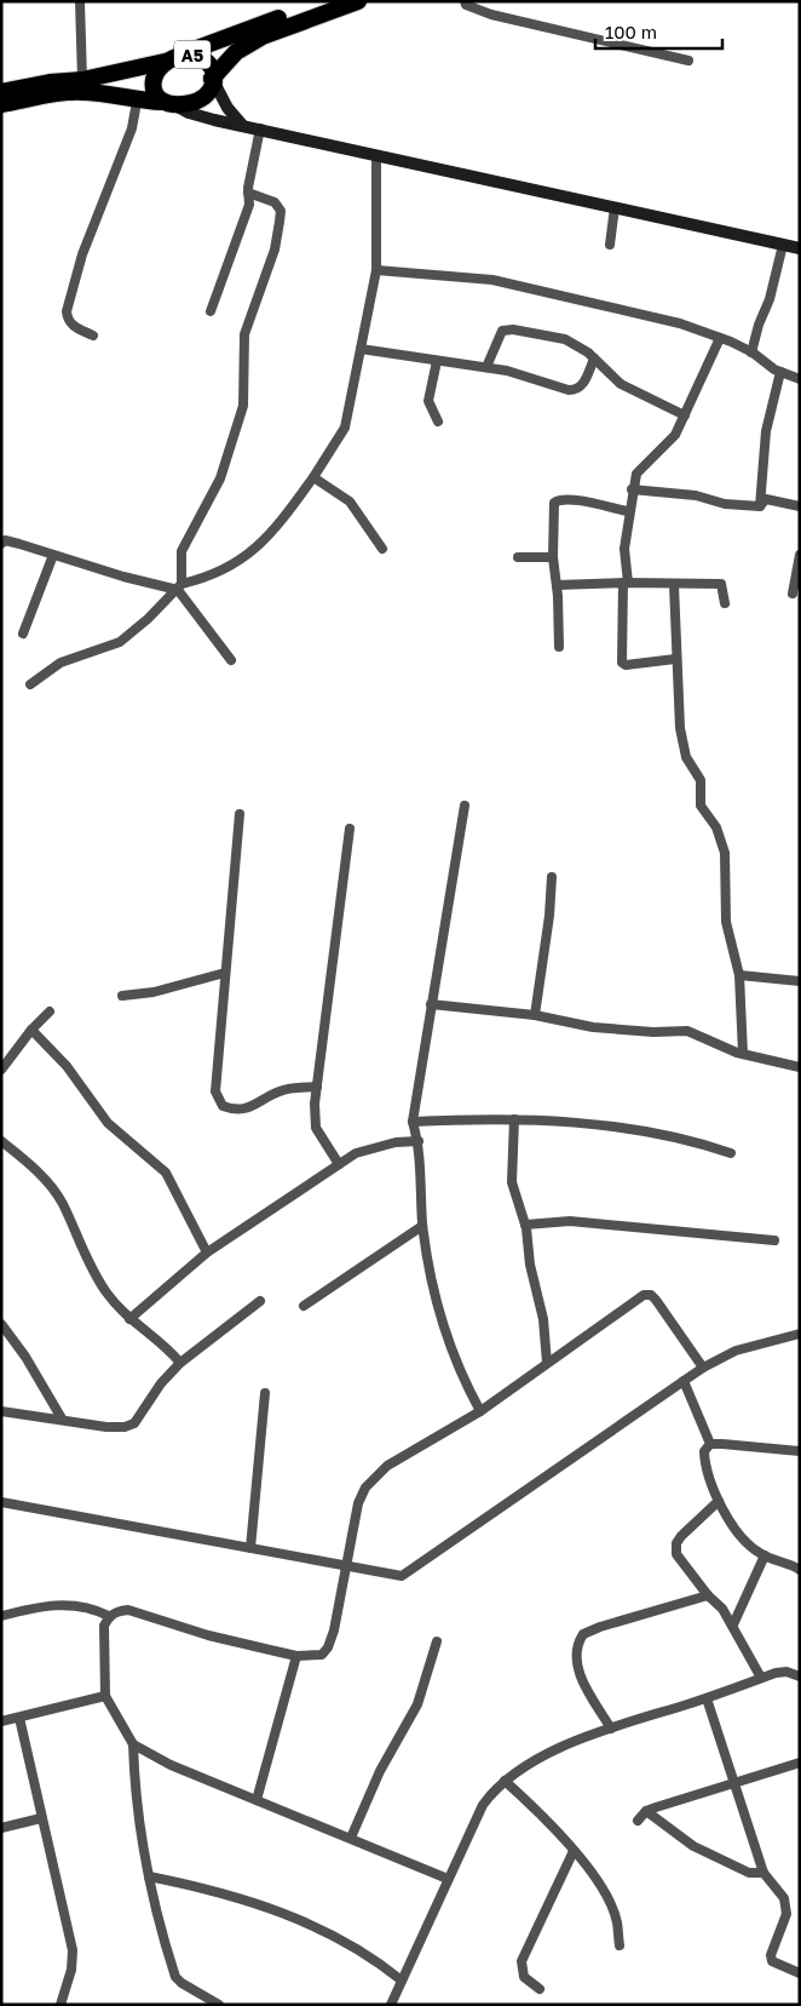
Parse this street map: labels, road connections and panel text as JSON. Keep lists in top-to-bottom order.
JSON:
{
  "streets": {
    "highway": ["A5"]
  },
  "scale_bar": "100 m"
}
